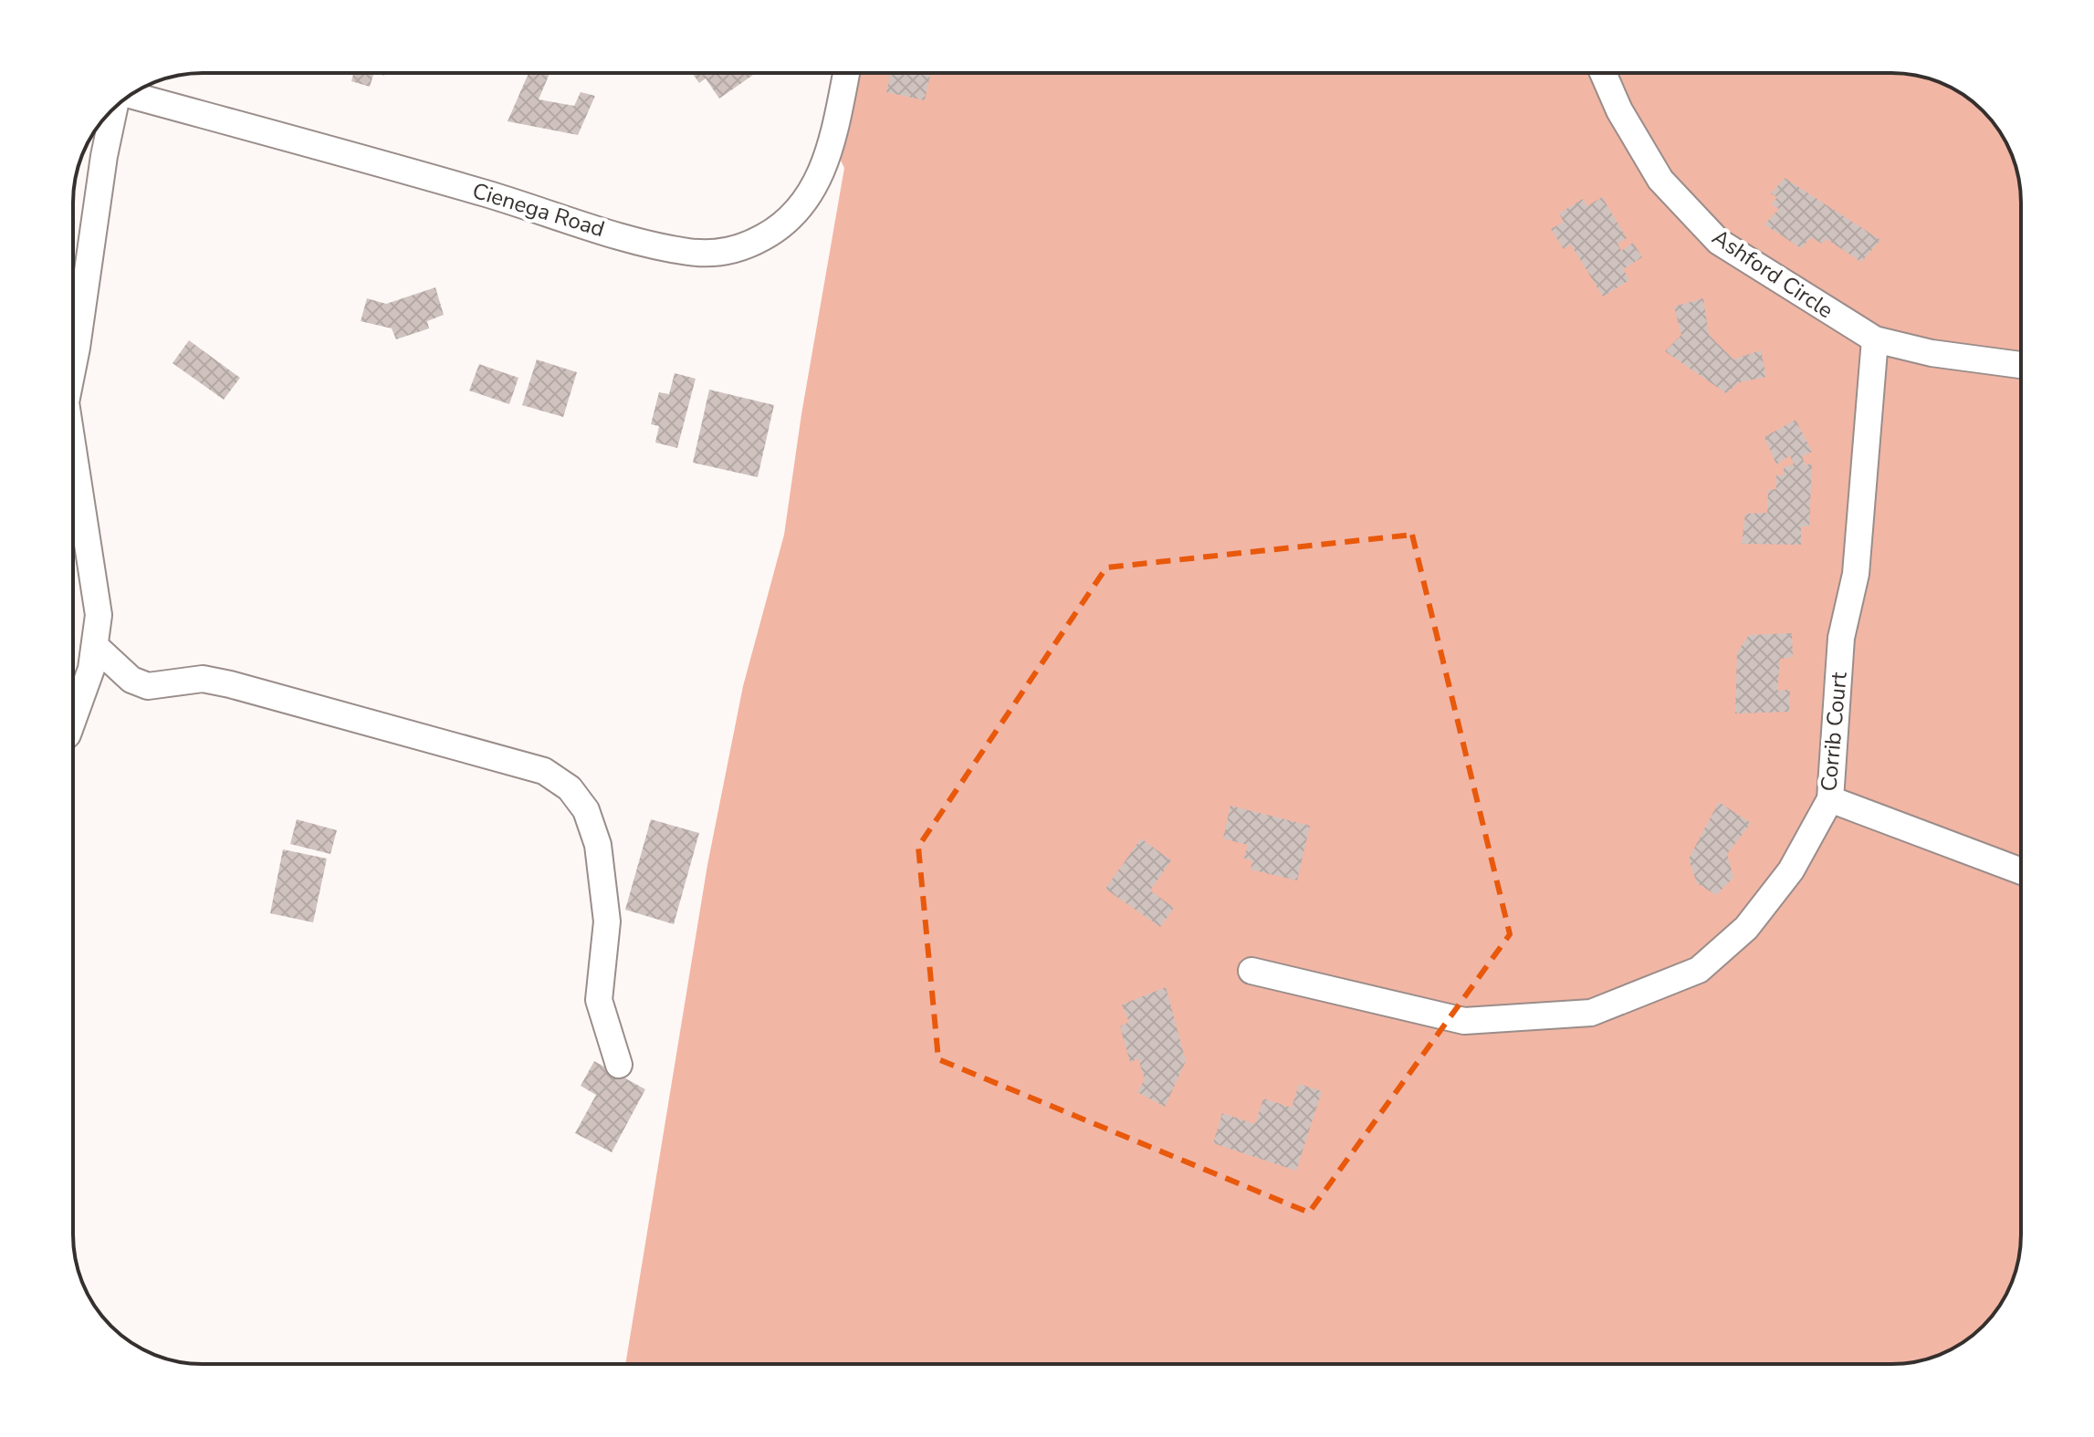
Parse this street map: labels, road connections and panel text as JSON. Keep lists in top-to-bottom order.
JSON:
{
  "streets": {
    "street": ["Cienega Road", "Ashford Circle", "Corrib Court"]
  },
  "crossings": [
    ["Ashford Circle", "Corrib Court"]
  ]
}
